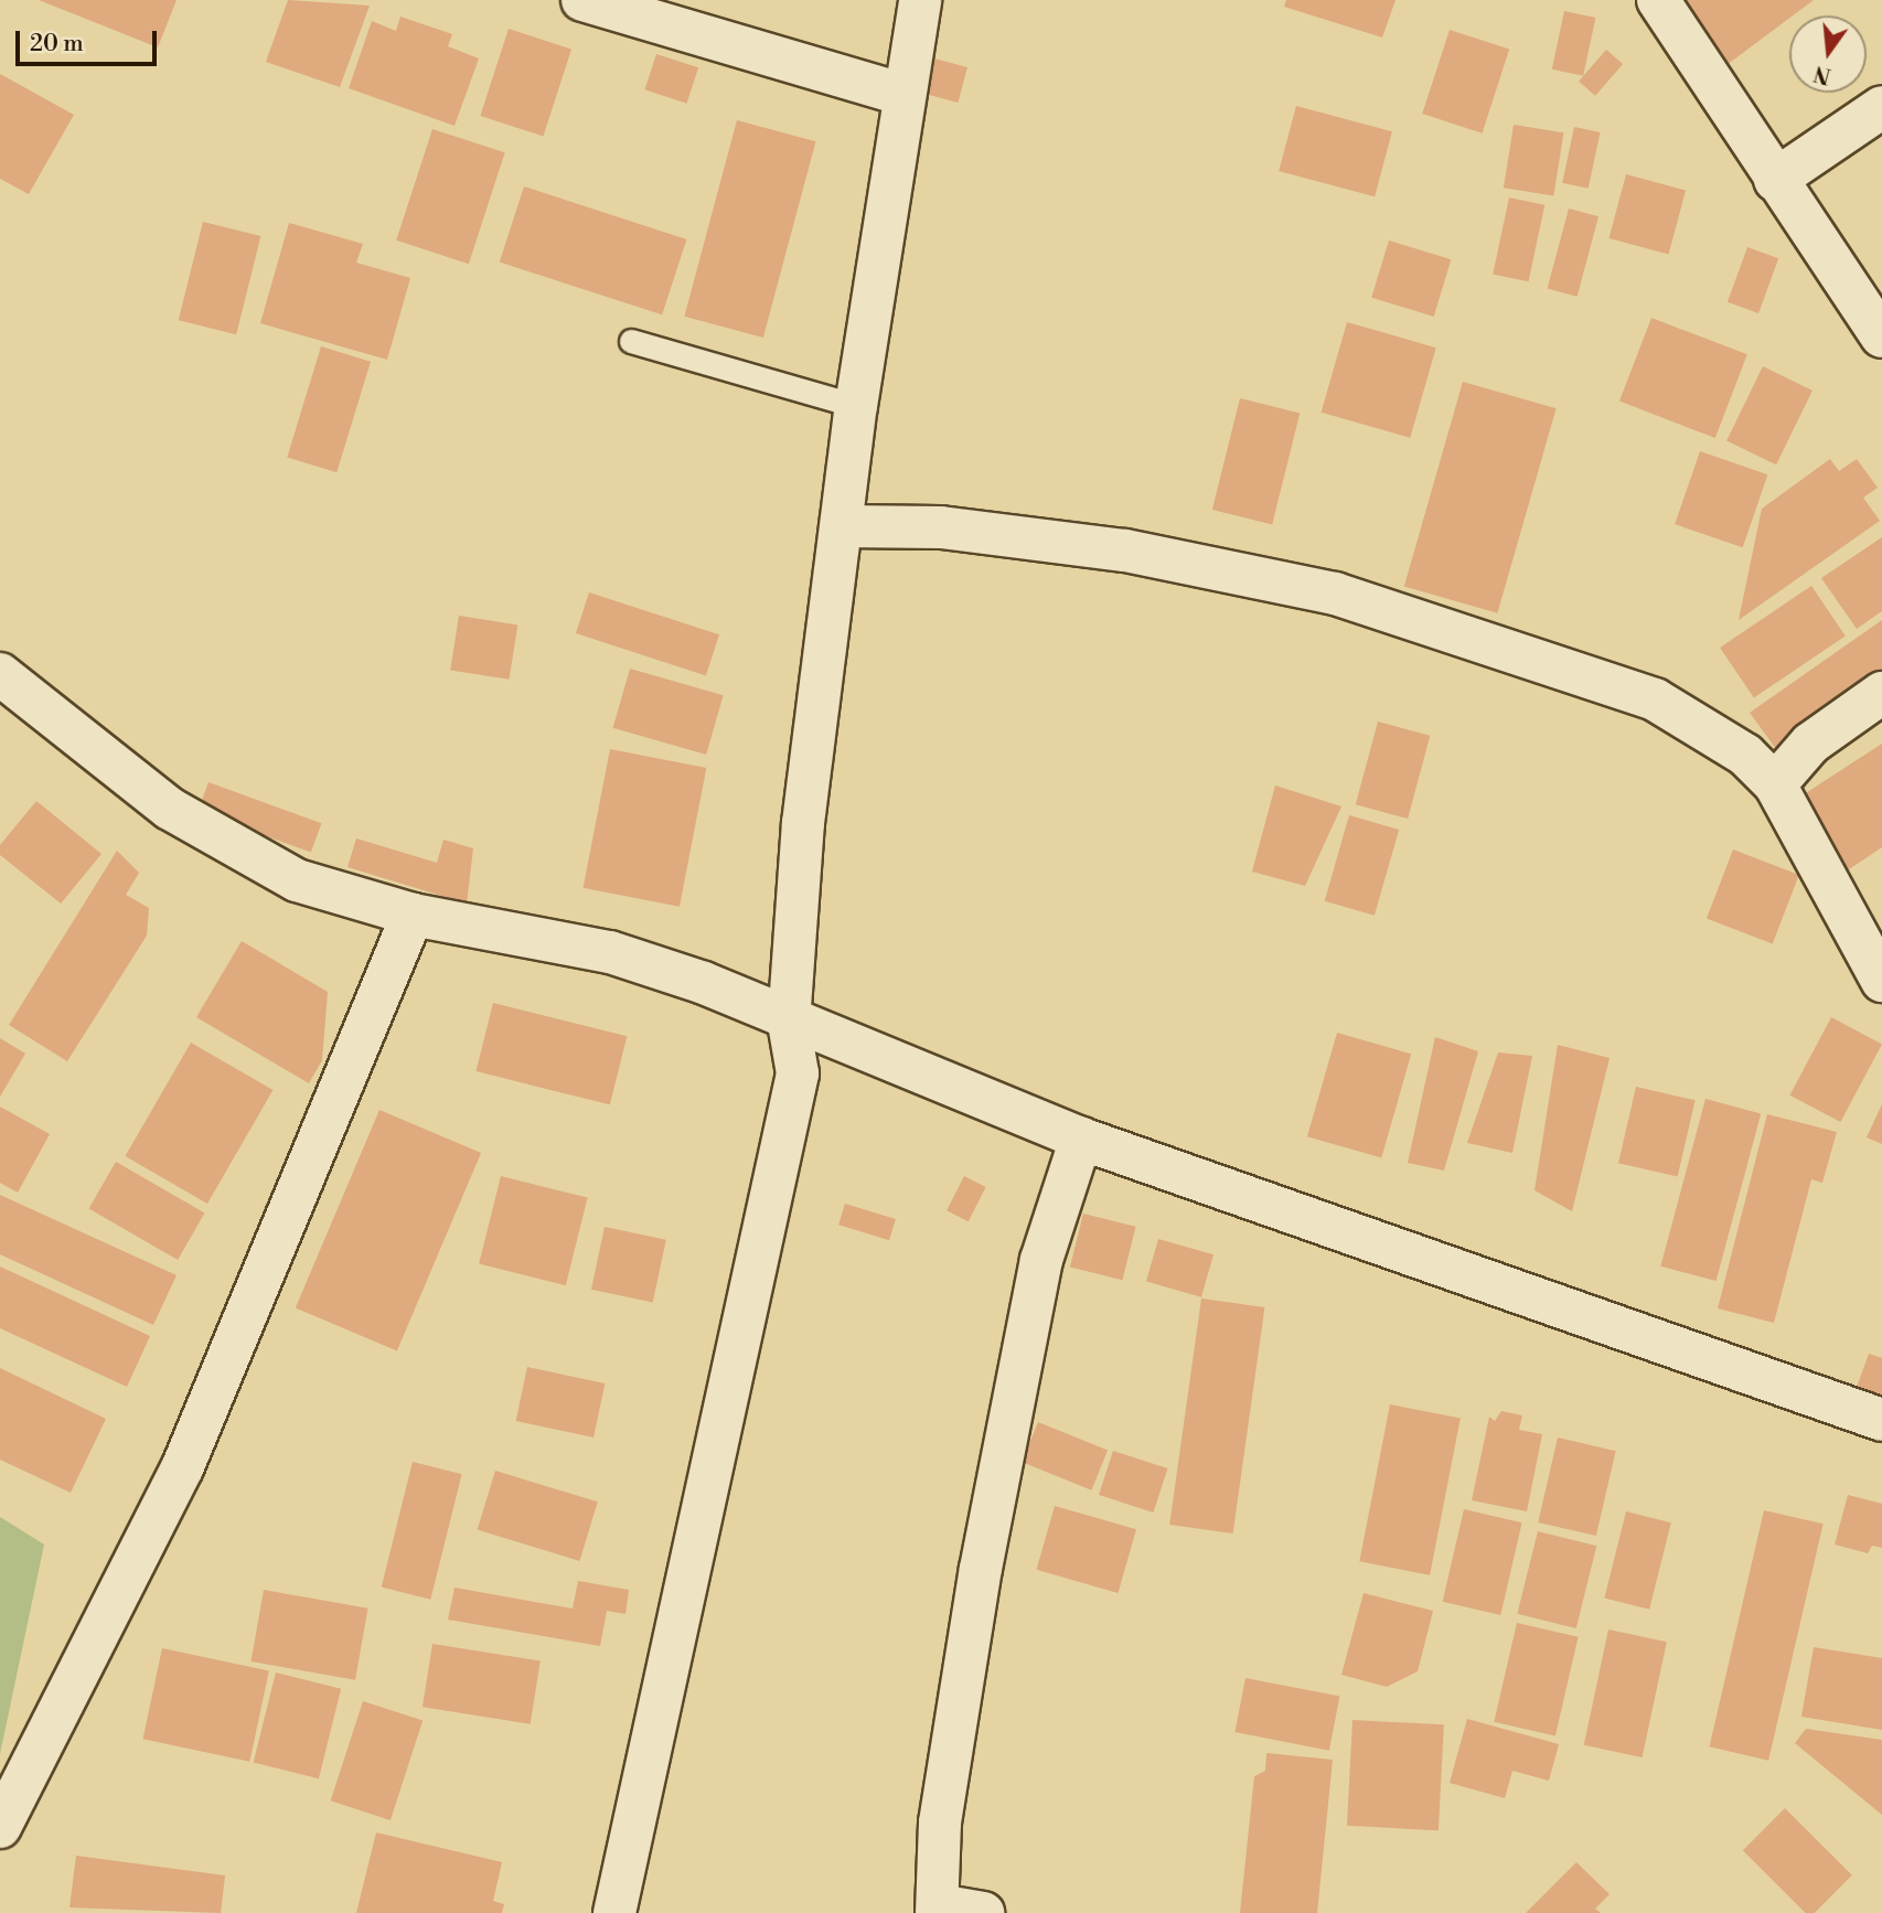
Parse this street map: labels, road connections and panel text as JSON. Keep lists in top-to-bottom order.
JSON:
{
  "scale_bar": "20 m",
  "north": "bottom"
}
